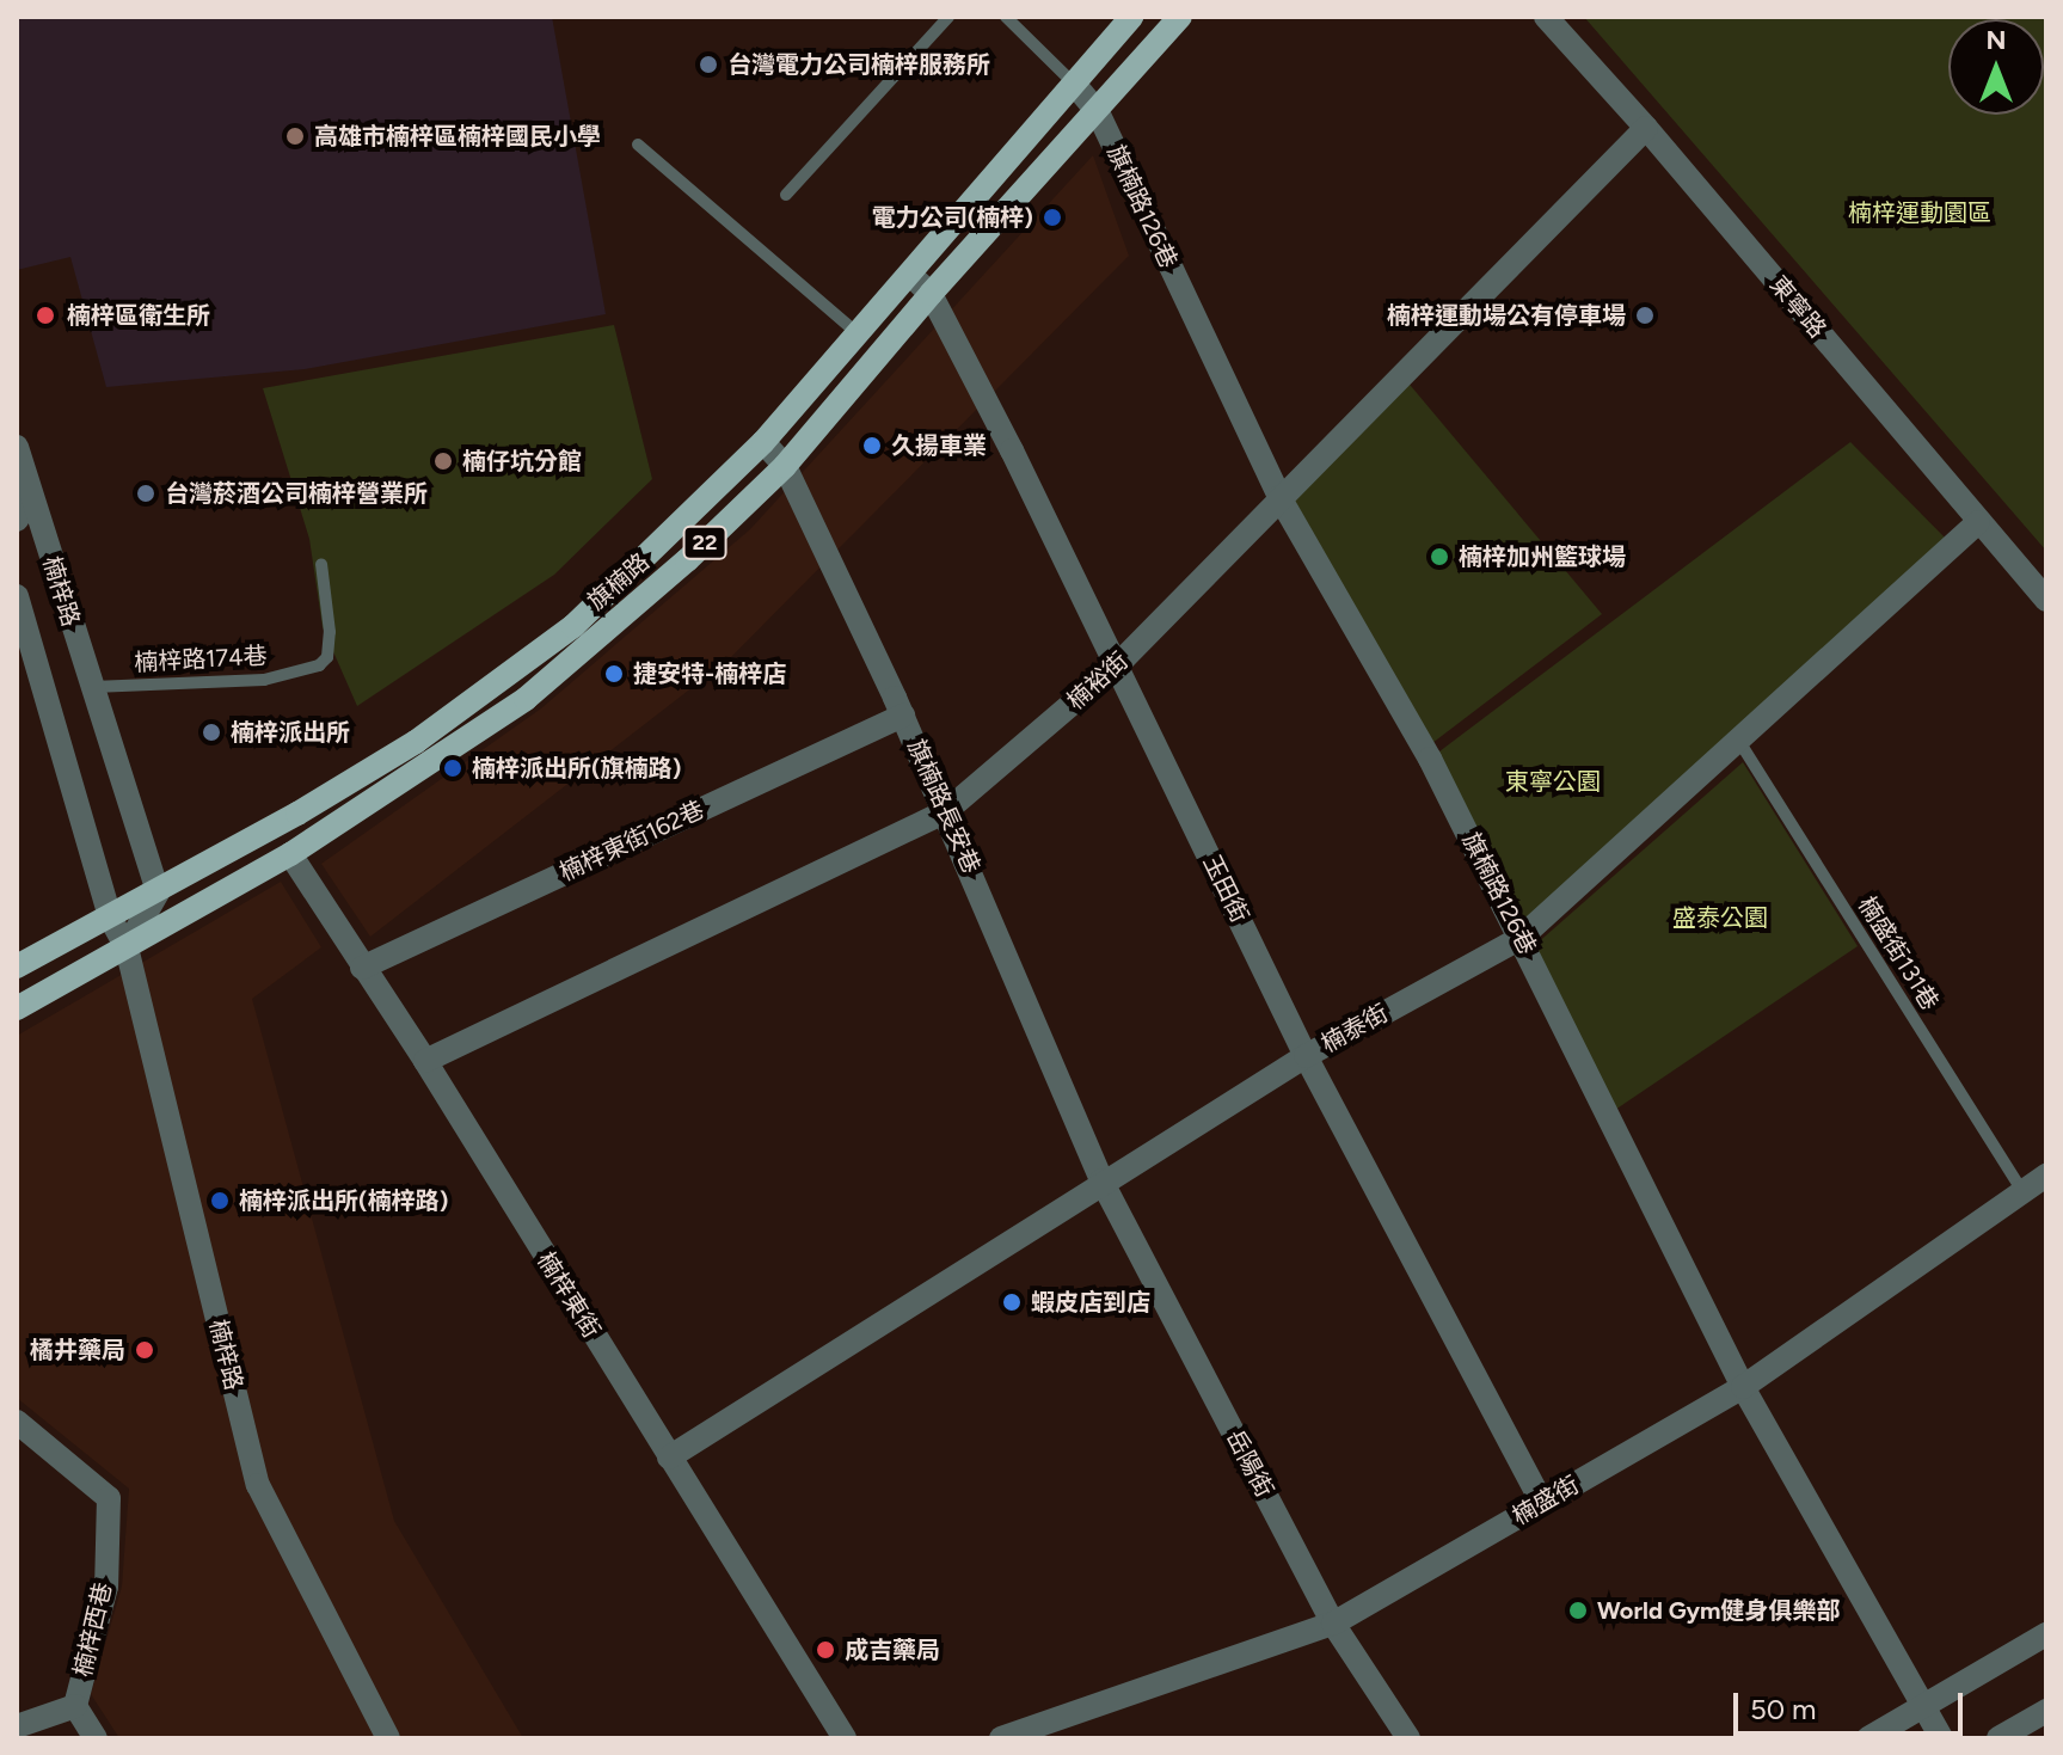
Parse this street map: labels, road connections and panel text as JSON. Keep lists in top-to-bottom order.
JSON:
{
  "streets": {
    "main road": ["22", "旗楠路"],
    "street": [
      "旗楠路126巷",
      "東寧路",
      "楠梓路",
      "楠裕街",
      "旗楠路長安巷",
      "楠梓東街162巷",
      "玉田街",
      "楠泰街",
      "楠梓東街",
      "岳陽街",
      "楠盛街",
      "楠梓西巷"
    ],
    "lane": ["楠梓路174巷", "楠盛街131巷"]
  },
  "crossings": [
    ["旗楠路126巷", "旗楠路"],
    ["旗楠路126巷", "楠裕街"],
    ["旗楠路126巷", "楠泰街"],
    ["旗楠路126巷", "楠盛街"],
    ["東寧路", "楠裕街"],
    ["東寧路", "楠泰街"],
    ["旗楠路", "楠梓路"],
    ["旗楠路", "旗楠路長安巷"],
    ["旗楠路", "玉田街"],
    ["旗楠路", "楠梓東街"],
    ["楠梓路", "楠梓路174巷"],
    ["楠裕街", "旗楠路長安巷"],
    ["楠裕街", "玉田街"],
    ["楠裕街", "楠梓東街"],
    ["旗楠路長安巷", "楠梓東街162巷"],
    ["旗楠路長安巷", "楠泰街"],
    ["旗楠路長安巷", "岳陽街"],
    ["楠梓東街162巷", "楠梓東街"],
    ["玉田街", "楠泰街"],
    ["玉田街", "楠盛街"],
    ["楠盛街131巷", "楠泰街"],
    ["楠盛街131巷", "楠盛街"],
    ["楠泰街", "楠梓東街"],
    ["楠泰街", "岳陽街"],
    ["岳陽街", "楠盛街"]
  ],
  "parks": ["楠梓運動園區", "東寧公園", "盛泰公園"],
  "places": [
    "台灣電力公司楠梓服務所",
    "高雄市楠梓區楠梓國民小學",
    "電力公司(楠梓)",
    "楠梓區衛生所",
    "楠梓運動場公有停車場",
    "久揚車業",
    "楠仔坑分館",
    "台灣菸酒公司楠梓營業所",
    "楠梓加州籃球場",
    "捷安特-楠梓店",
    "楠梓派出所",
    "楠梓派出所(旗楠路)",
    "楠梓派出所(楠梓路)",
    "蝦皮店到店",
    "橘井藥局",
    "World Gym健身俱樂部",
    "成吉藥局"
  ],
  "scale_bar": "50 m",
  "north": "top"
}
